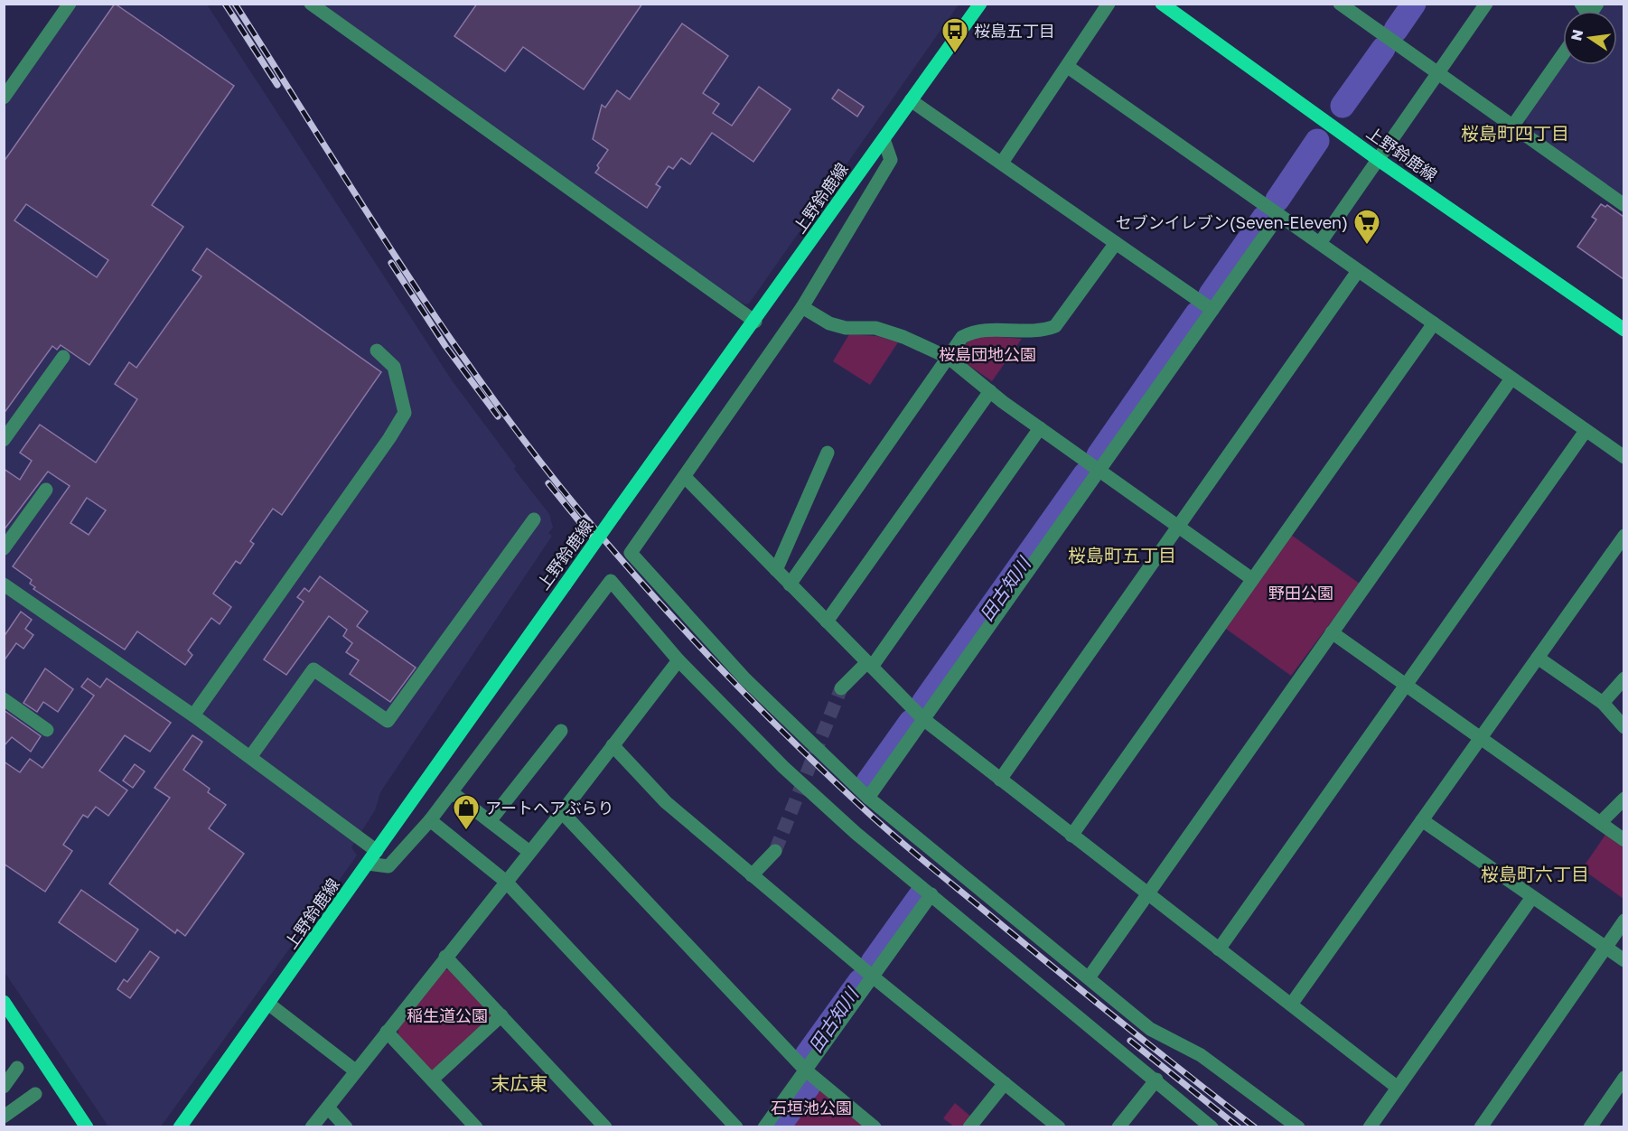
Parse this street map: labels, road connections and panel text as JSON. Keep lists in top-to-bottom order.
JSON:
{
  "streets": {
    "main road": ["上野鈴鹿線"]
  },
  "districts": [
    "桜島町四丁目",
    "桜島町五丁目",
    "桜島町六丁目",
    "末広東"
  ],
  "water": ["田古知川"],
  "parks": [
    "桜島団地公園",
    "野田公園",
    "稲生道公園",
    "石垣池公園"
  ],
  "places": {
    "bus stop": ["桜島五丁目"],
    "supermarket": ["セブンイレブン(Seven-Eleven)"],
    "shop": ["アートヘアぶらり"]
  },
  "north": "left"
}
